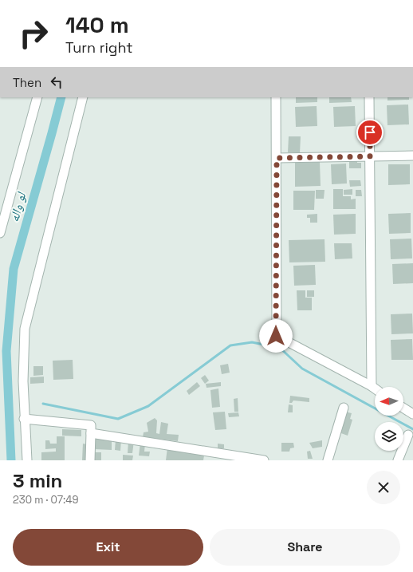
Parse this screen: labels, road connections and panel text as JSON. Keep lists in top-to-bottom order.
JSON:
{
  "water": ["لو واله"],
  "north": "left",
  "page": {
    "turn": ["140 m", "Turn right"],
    "then": "Then",
    "heading": ["3 min", "230 m · 07:49"],
    "buttons": ["Exit", "Share"]
  }
}
